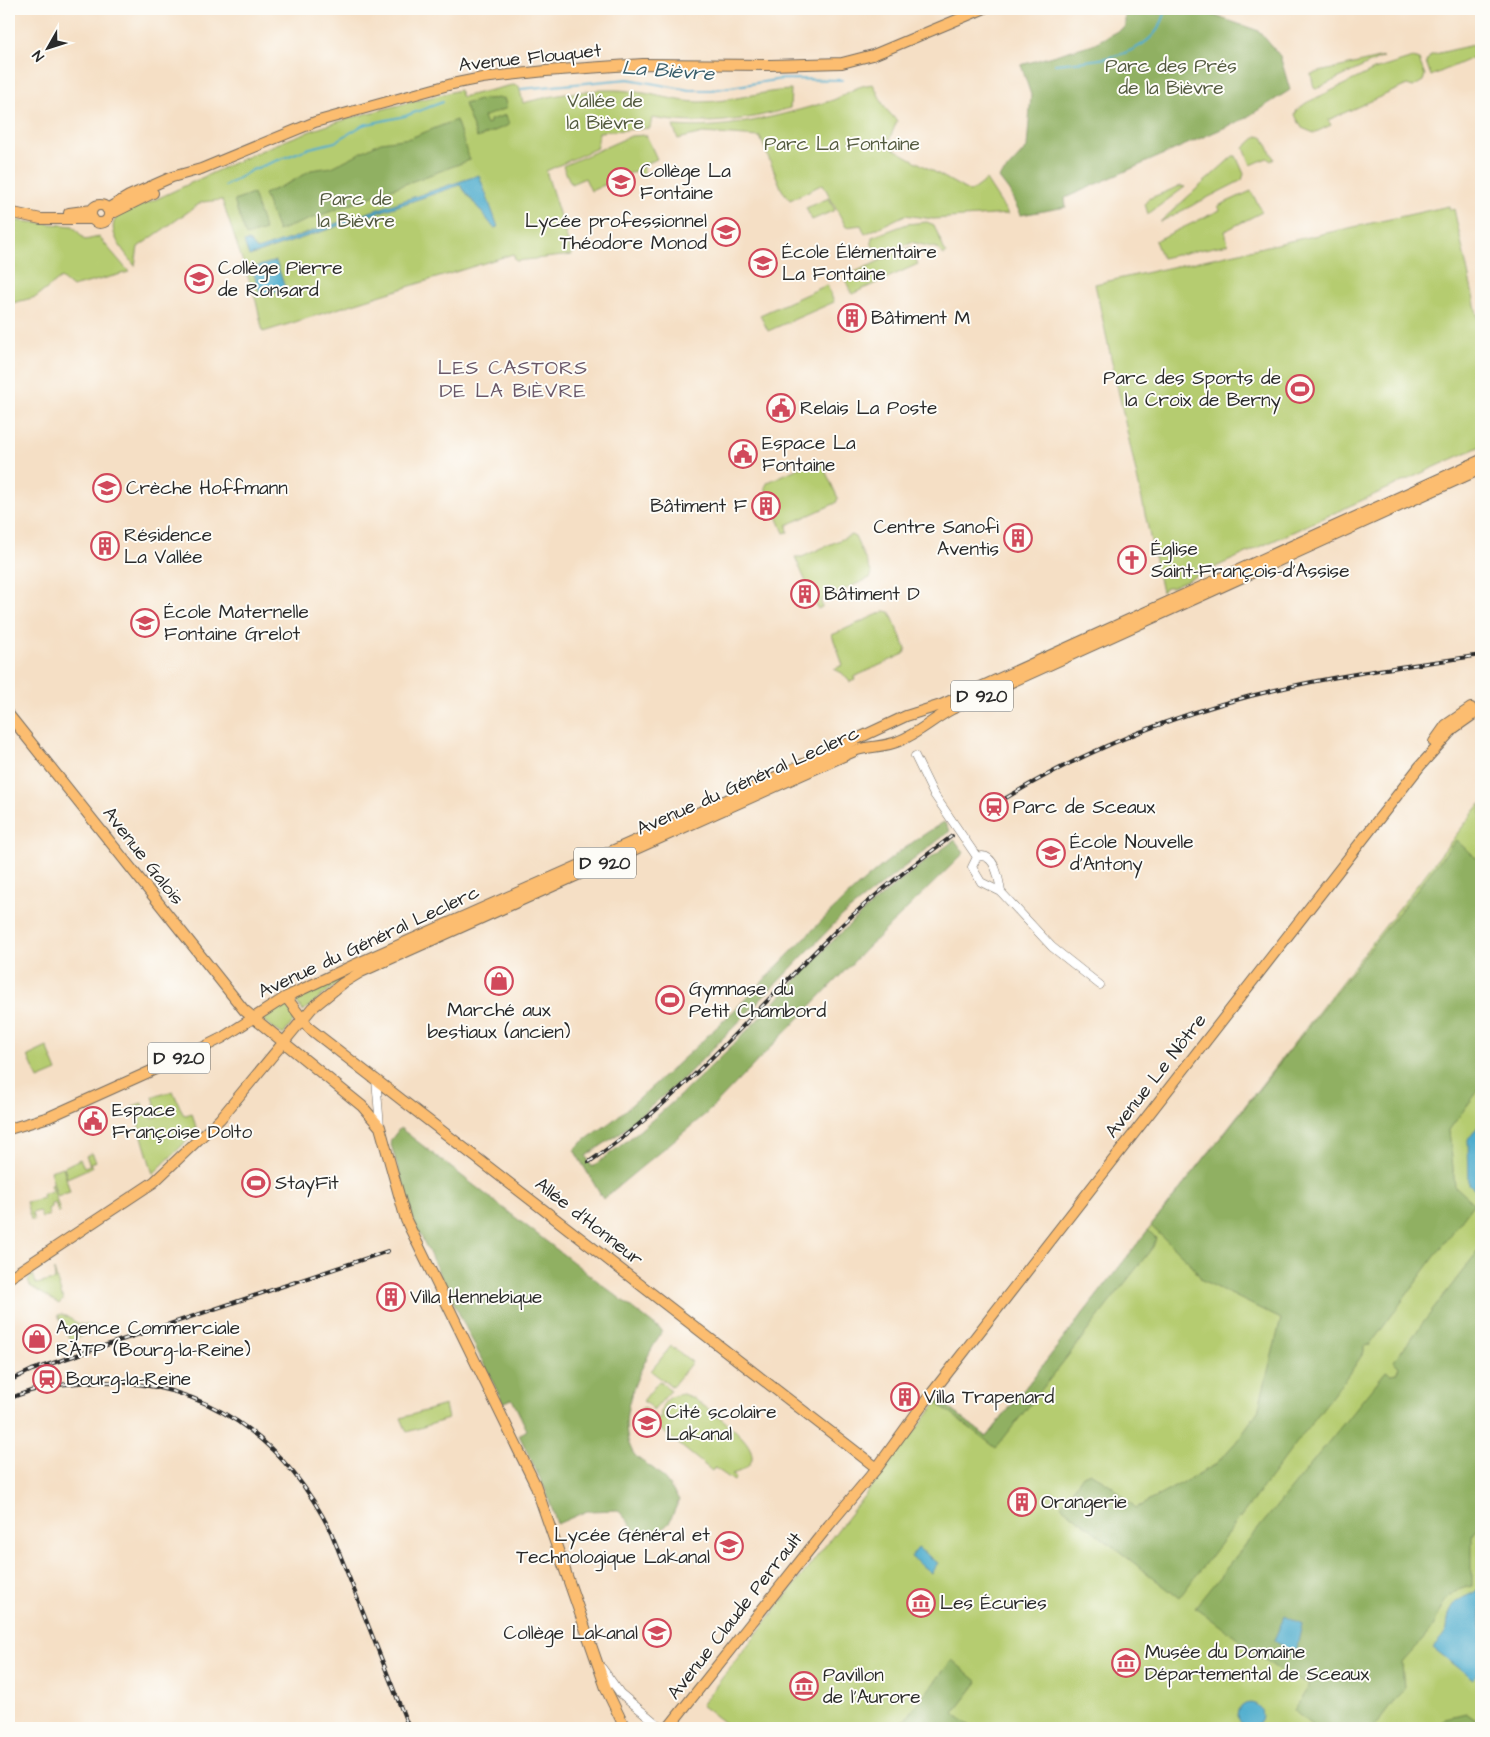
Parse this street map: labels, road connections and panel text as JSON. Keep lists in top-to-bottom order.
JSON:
{
  "streets": {
    "main road": [
      "Avenue Flouquet",
      "D 920",
      "Avenue du Général Leclerc",
      "Avenue Galois",
      "Avenue Le Nôtre",
      "Allée d'Honneur",
      "Avenue Claude Perrault"
    ]
  },
  "crossings": [
    ["D 920", "Avenue du Général Leclerc"],
    ["D 920", "Avenue Galois"],
    ["Avenue du Général Leclerc", "Avenue Galois"],
    ["Avenue du Général Leclerc", "Allée d'Honneur"],
    ["Avenue Le Nôtre", "Allée d'Honneur"],
    ["Avenue Le Nôtre", "Avenue Claude Perrault"],
    ["Allée d'Honneur", "Avenue Claude Perrault"]
  ],
  "districts": ["LES CASTORS DE LA BIÈVRE"],
  "water": ["La Bièvre"],
  "parks": [
    "Parc des Prés de la Bièvre",
    "Vallée de la Bièvre",
    "Parc La Fontaine",
    "Parc de la Bièvre"
  ],
  "places": {
    "school or university": [
      "Collège La Fontaine",
      "Lycée professionnel Théodore Monod",
      "École Élémentaire La Fontaine",
      "Collège Pierre de Ronsard",
      "Crèche Hoffmann",
      "École Maternelle Fontaine Grelot",
      "École Nouvelle d'Antony",
      "Cité scolaire Lakanal",
      "Lycée Général et Technologique Lakanal",
      "Collège Lakanal"
    ],
    "building": [
      "Bâtiment M",
      "Bâtiment F",
      "Centre Sanofi Aventis",
      "Résidence La Vallée",
      "Bâtiment D",
      "Villa Hennebique",
      "Villa Trapenard",
      "Orangerie"
    ],
    "sports": ["Parc des Sports de la Croix de Berny", "Gymnase du Petit Chambord", "StayFit"],
    "public building": ["Relais La Poste", "Espace La Fontaine", "Espace Françoise Dolto"],
    "church": ["Église Saint-François-d'Assise"],
    "station": ["Parc de Sceaux", "Bourg-la-Reine"],
    "shop": ["Marché aux bestiaux (ancien)", "Agence Commerciale RATP (Bourg-la-Reine)"],
    "museum": ["Les Écuries", "Musée du Domaine Départemental de Sceaux", "Pavillon de l'Aurore"]
  },
  "north": "bottom left"
}
